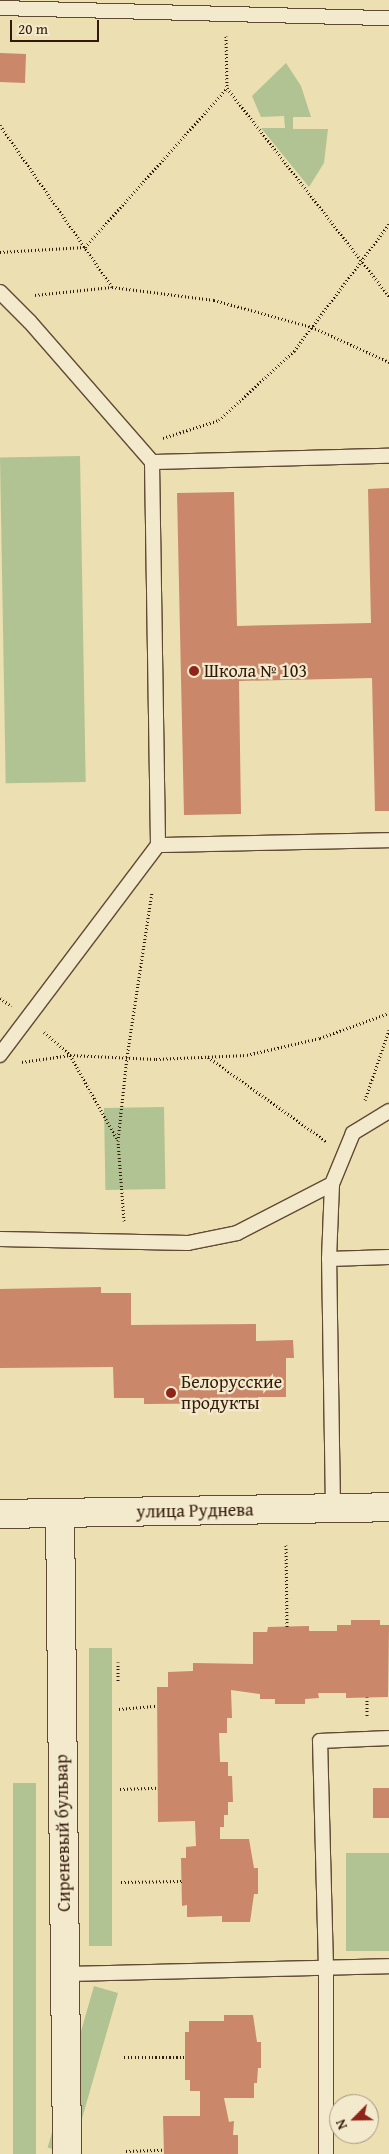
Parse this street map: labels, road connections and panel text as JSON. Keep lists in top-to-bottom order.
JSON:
{
  "streets": {
    "street": ["улица Руднева", "Сиреневый бульвар"]
  },
  "crossings": [
    ["улица Руднева", "Сиреневый бульвар"]
  ],
  "places": ["Школа № 103", "Белорусские продукты"],
  "scale_bar": "20 m",
  "north": "bottom left"
}
